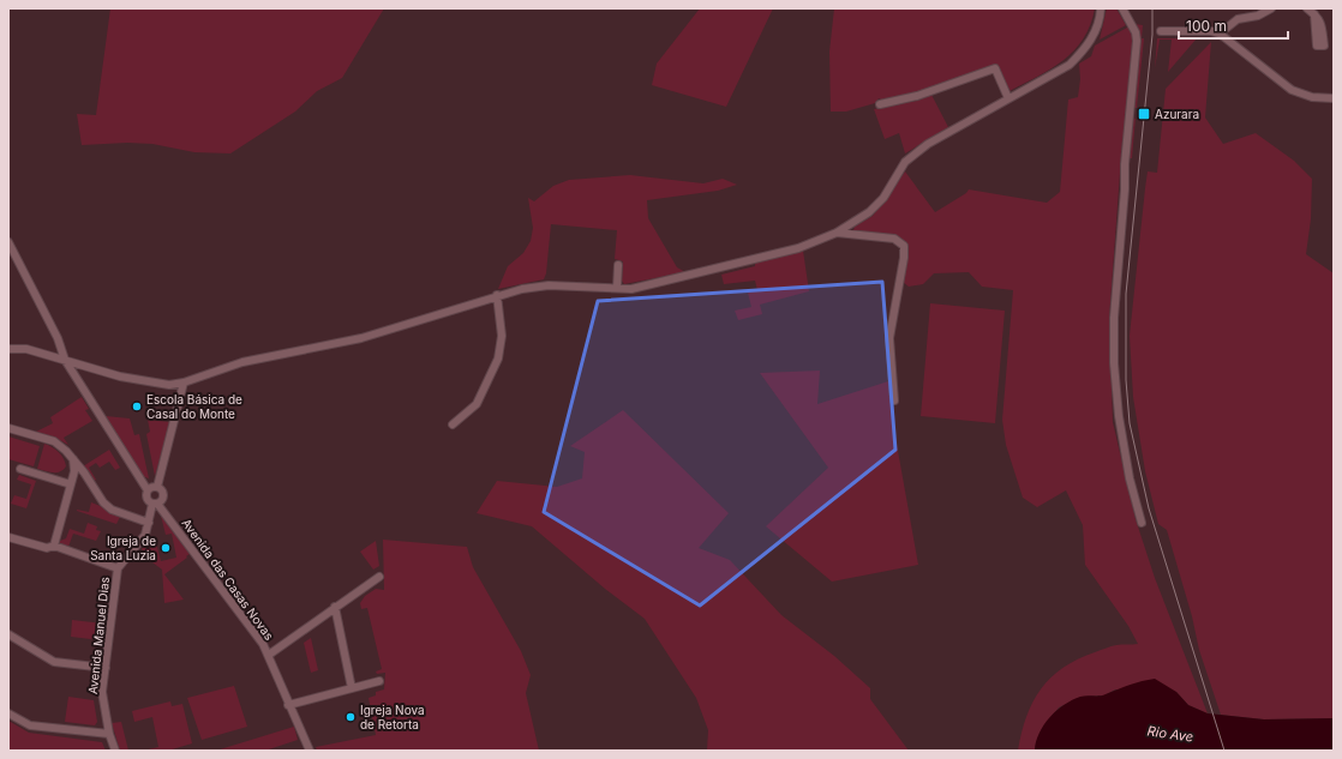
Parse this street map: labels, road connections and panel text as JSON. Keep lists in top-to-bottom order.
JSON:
{
  "streets": {
    "street": ["Avenida das Casas Novas", "Avenida Manuel Dias"]
  },
  "crossings": [
    ["Avenida das Casas Novas", "Avenida Manuel Dias"]
  ],
  "water": ["Rio Ave"],
  "places": {
    "transit": ["Azurara"],
    "other": ["Escola Básica de Casal do Monte", "Igreja de Santa Luzia", "Igreja Nova de Retorta"]
  },
  "scale_bar": "100 m"
}
